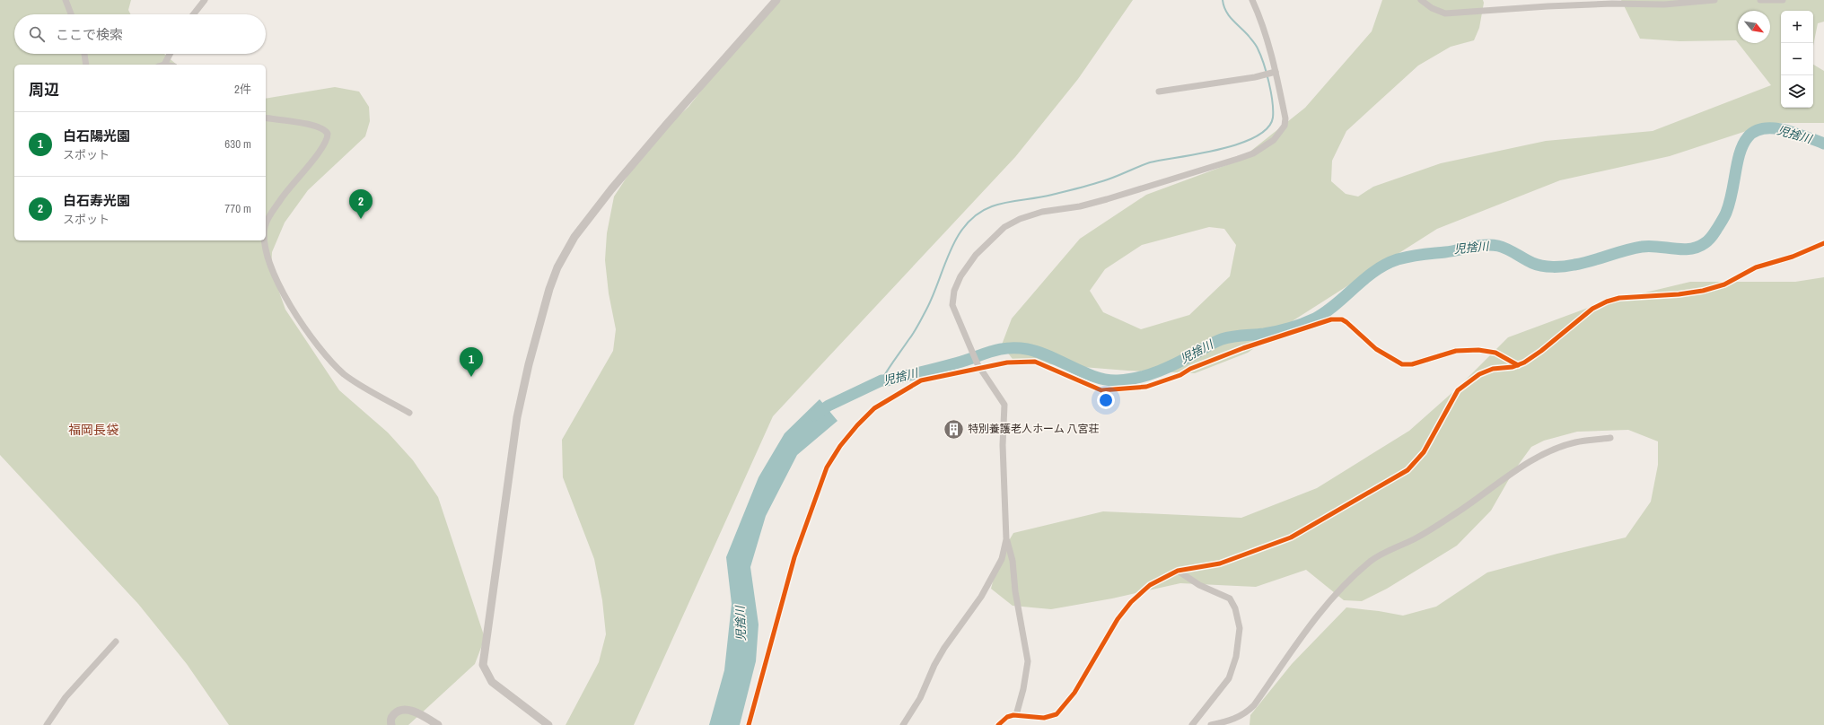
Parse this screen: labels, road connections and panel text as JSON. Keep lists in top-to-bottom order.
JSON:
{
  "districts": ["福岡長袋"],
  "water": ["児捨川"],
  "places": {
    "building": ["特別養護老人ホーム 八宮荘"]
  },
  "north": "bottom right",
  "page": {
    "map_buttons": ["+", "−"],
    "search": "ここで検索",
    "heading": ["周辺", "2件"],
    "list": [
      {
        "mark": "1",
        "name": "白石陽光園",
        "note": "スポット",
        "value": "630 m"
      },
      {
        "mark": "2",
        "name": "白石寿光園",
        "note": "スポット",
        "value": "770 m"
      }
    ],
    "pins": ["2", "1"]
  }
}
